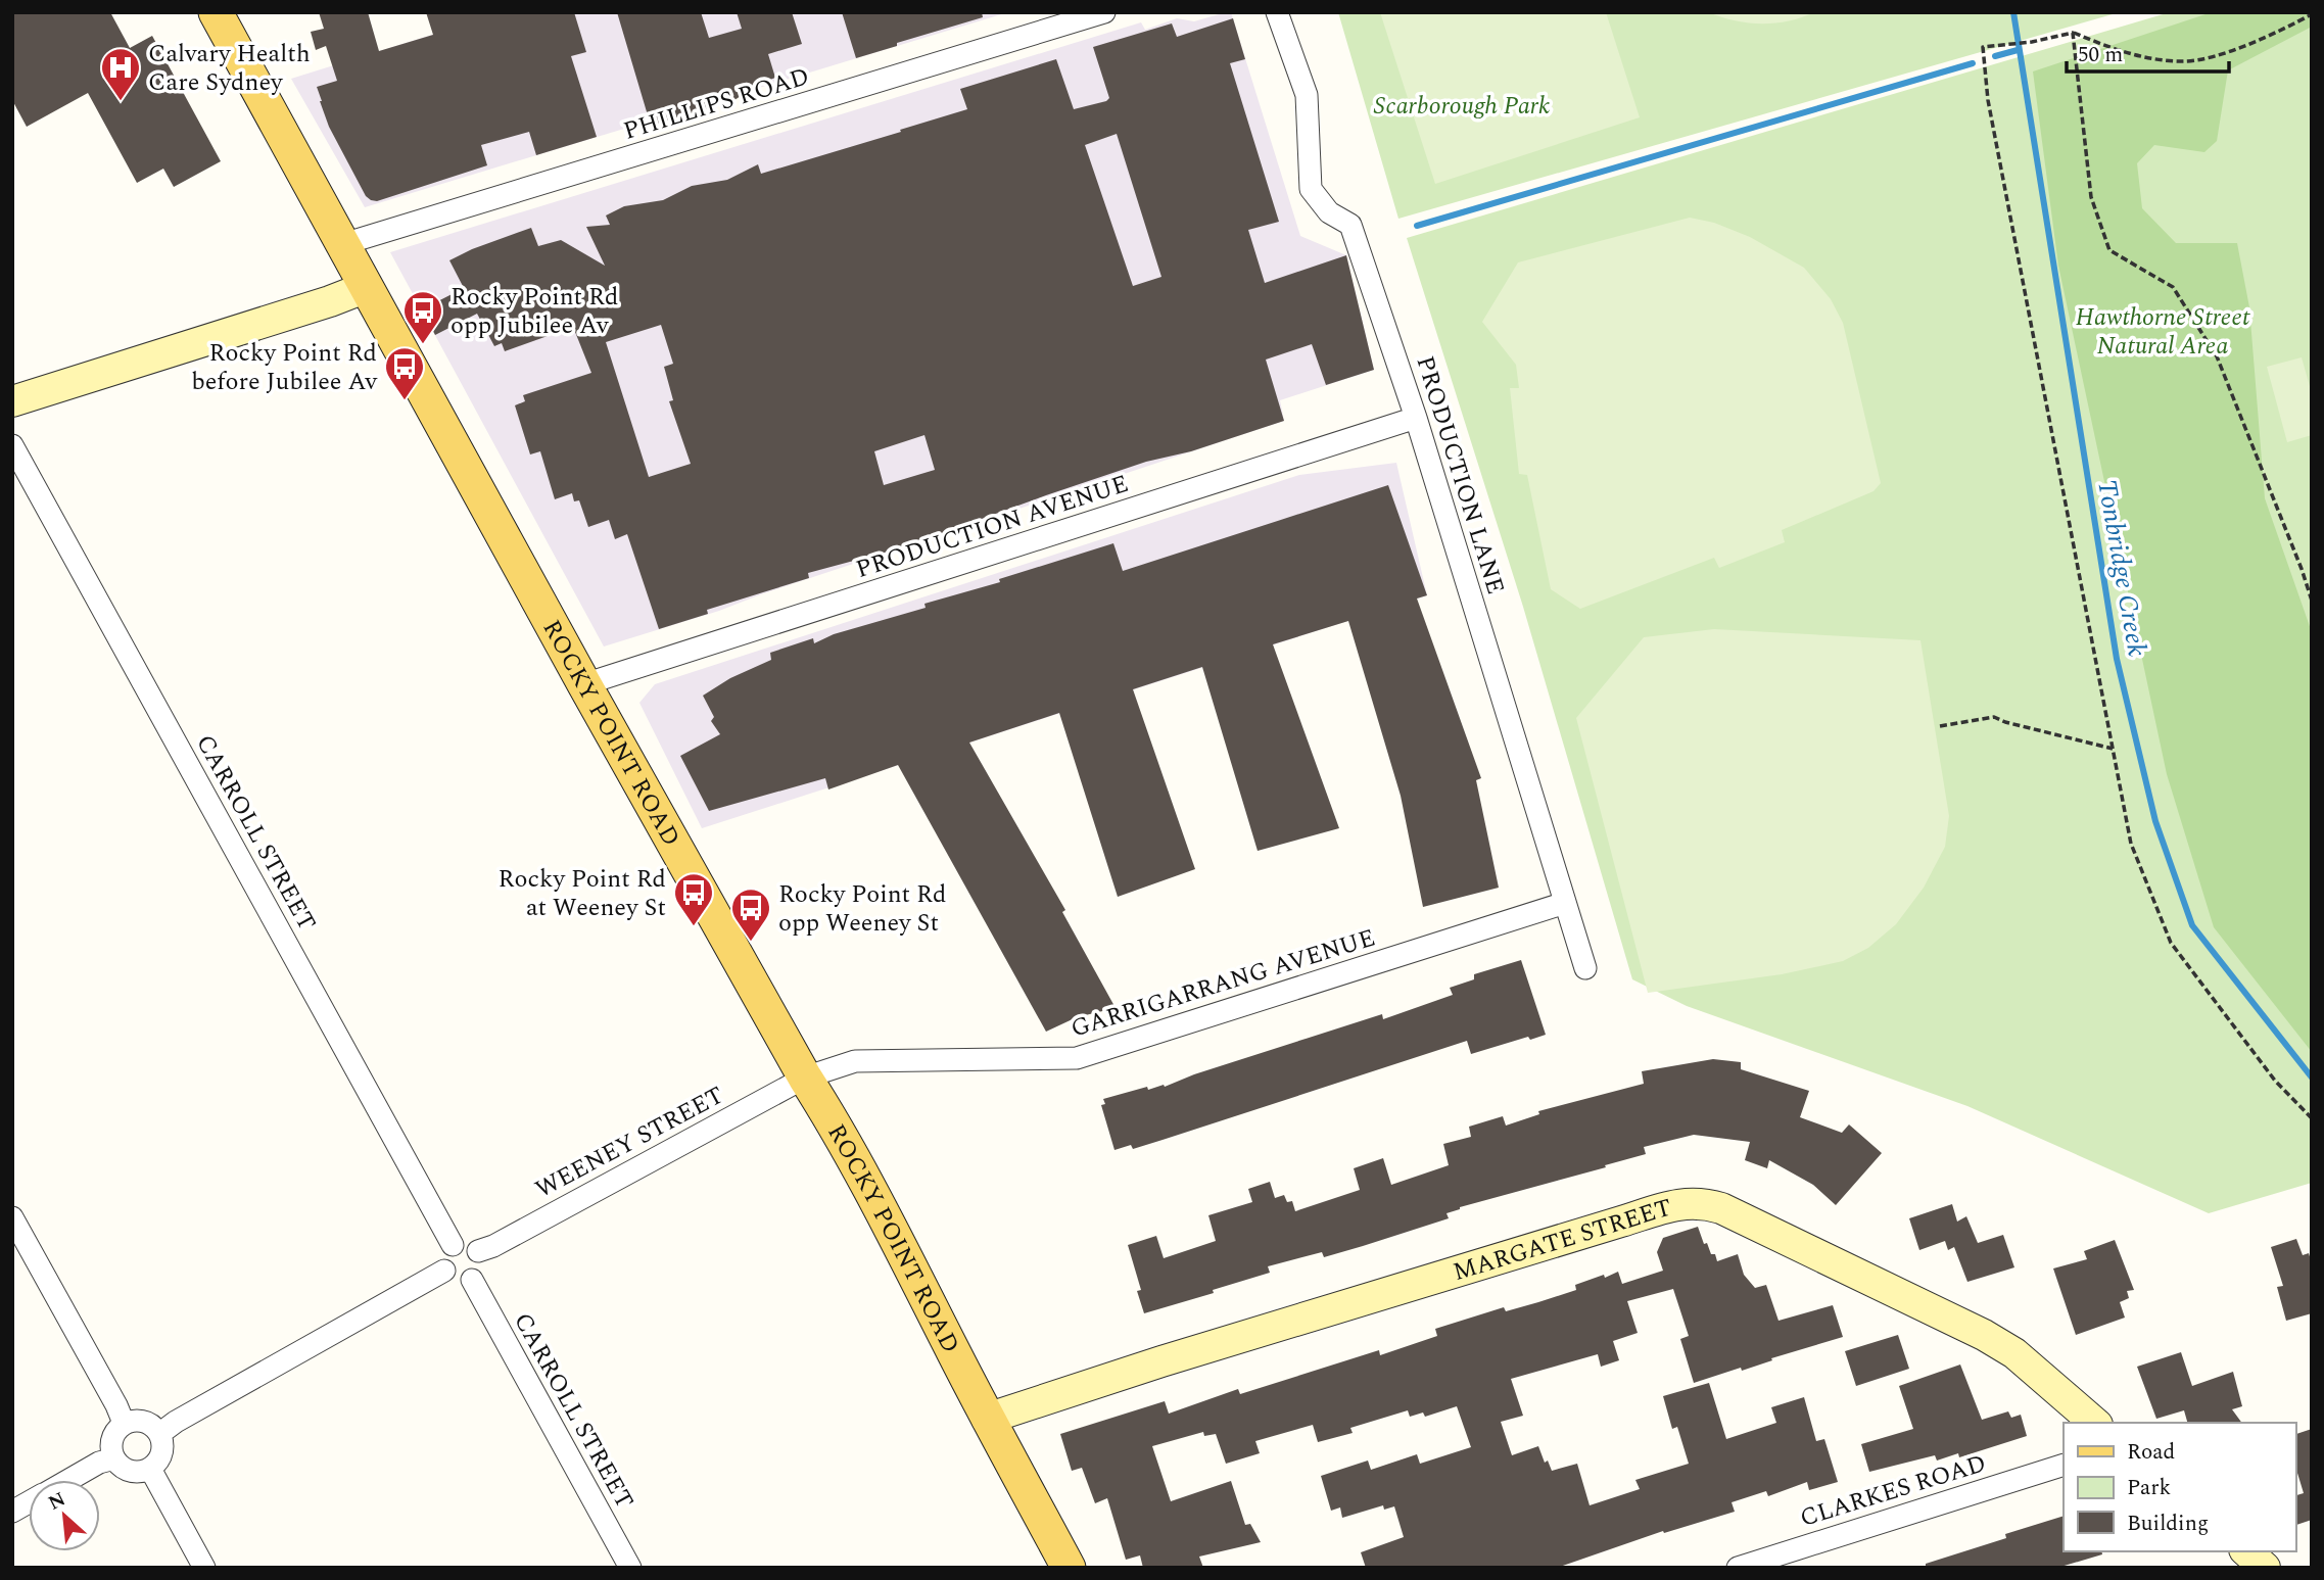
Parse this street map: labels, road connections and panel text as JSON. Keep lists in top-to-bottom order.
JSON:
{
  "streets": {
    "main road": ["ROCKY POINT ROAD"],
    "street": [
      "PHILLIPS ROAD",
      "PRODUCTION LANE",
      "PRODUCTION AVENUE",
      "CARROLL STREET",
      "GARRIGARRANG AVENUE",
      "WEENEY STREET",
      "MARGATE STREET",
      "CLARKES ROAD"
    ]
  },
  "crossings": [
    ["PHILLIPS ROAD", "ROCKY POINT ROAD"],
    ["PRODUCTION LANE", "PRODUCTION AVENUE"],
    ["PRODUCTION LANE", "GARRIGARRANG AVENUE"],
    ["PRODUCTION AVENUE", "ROCKY POINT ROAD"],
    ["ROCKY POINT ROAD", "GARRIGARRANG AVENUE"],
    ["ROCKY POINT ROAD", "WEENEY STREET"],
    ["ROCKY POINT ROAD", "MARGATE STREET"],
    ["CARROLL STREET", "WEENEY STREET"],
    ["GARRIGARRANG AVENUE", "WEENEY STREET"]
  ],
  "water": ["Tonbridge Creek"],
  "parks": ["Scarborough Park", "Hawthorne Street Natural Area"],
  "places": {
    "hospital": ["Calvary Health Care Sydney"],
    "bus stop": [
      "Rocky Point Rd opp Jubilee Av",
      "Rocky Point Rd before Jubilee Av",
      "Rocky Point Rd at Weeney St",
      "Rocky Point Rd opp Weeney St"
    ]
  },
  "legend": ["Road", "Park", "Building"],
  "scale_bar": "50 m",
  "north": "top left"
}
